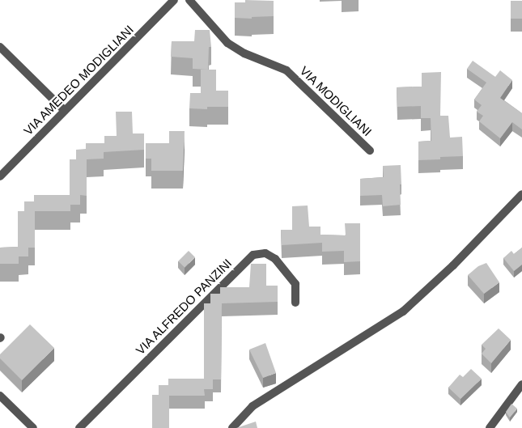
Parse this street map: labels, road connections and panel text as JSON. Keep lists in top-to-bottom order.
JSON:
{
  "streets": {
    "street": ["VIA AMEDEO MODIGLIANI", "VIA MODIGLIANI", "VIA ALFREDO PANZINI"]
  }
}
